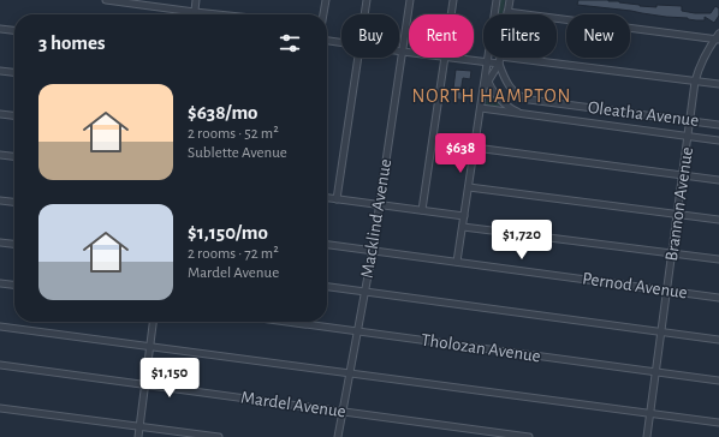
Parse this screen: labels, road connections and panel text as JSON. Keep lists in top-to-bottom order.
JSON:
{
  "streets": {
    "street": [
      "Oleatha Avenue",
      "Brannon Avenue",
      "Macklind Avenue",
      "Pernod Avenue",
      "Tholozan Avenue",
      "Mardel Avenue"
    ]
  },
  "crossings": [
    ["Oleatha Avenue", "Brannon Avenue"],
    ["Brannon Avenue", "Pernod Avenue"],
    ["Brannon Avenue", "Tholozan Avenue"],
    ["Macklind Avenue", "Pernod Avenue"],
    ["Macklind Avenue", "Tholozan Avenue"],
    ["Macklind Avenue", "Mardel Avenue"]
  ],
  "districts": ["NORTH HAMPTON"],
  "page": {
    "chip": [
      "Buy",
      "Rent",
      "Filters",
      "New"
    ],
    "heading": "3 homes",
    "list": [
      {
        "name": "$638/mo",
        "note": "2 rooms · 52 m² · Sublette Avenue"
      },
      {
        "name": "$1,150/mo",
        "note": "2 rooms · 72 m² · Mardel Avenue"
      }
    ],
    "price": ["$638", "$1,720", "$1,150"]
  }
}
